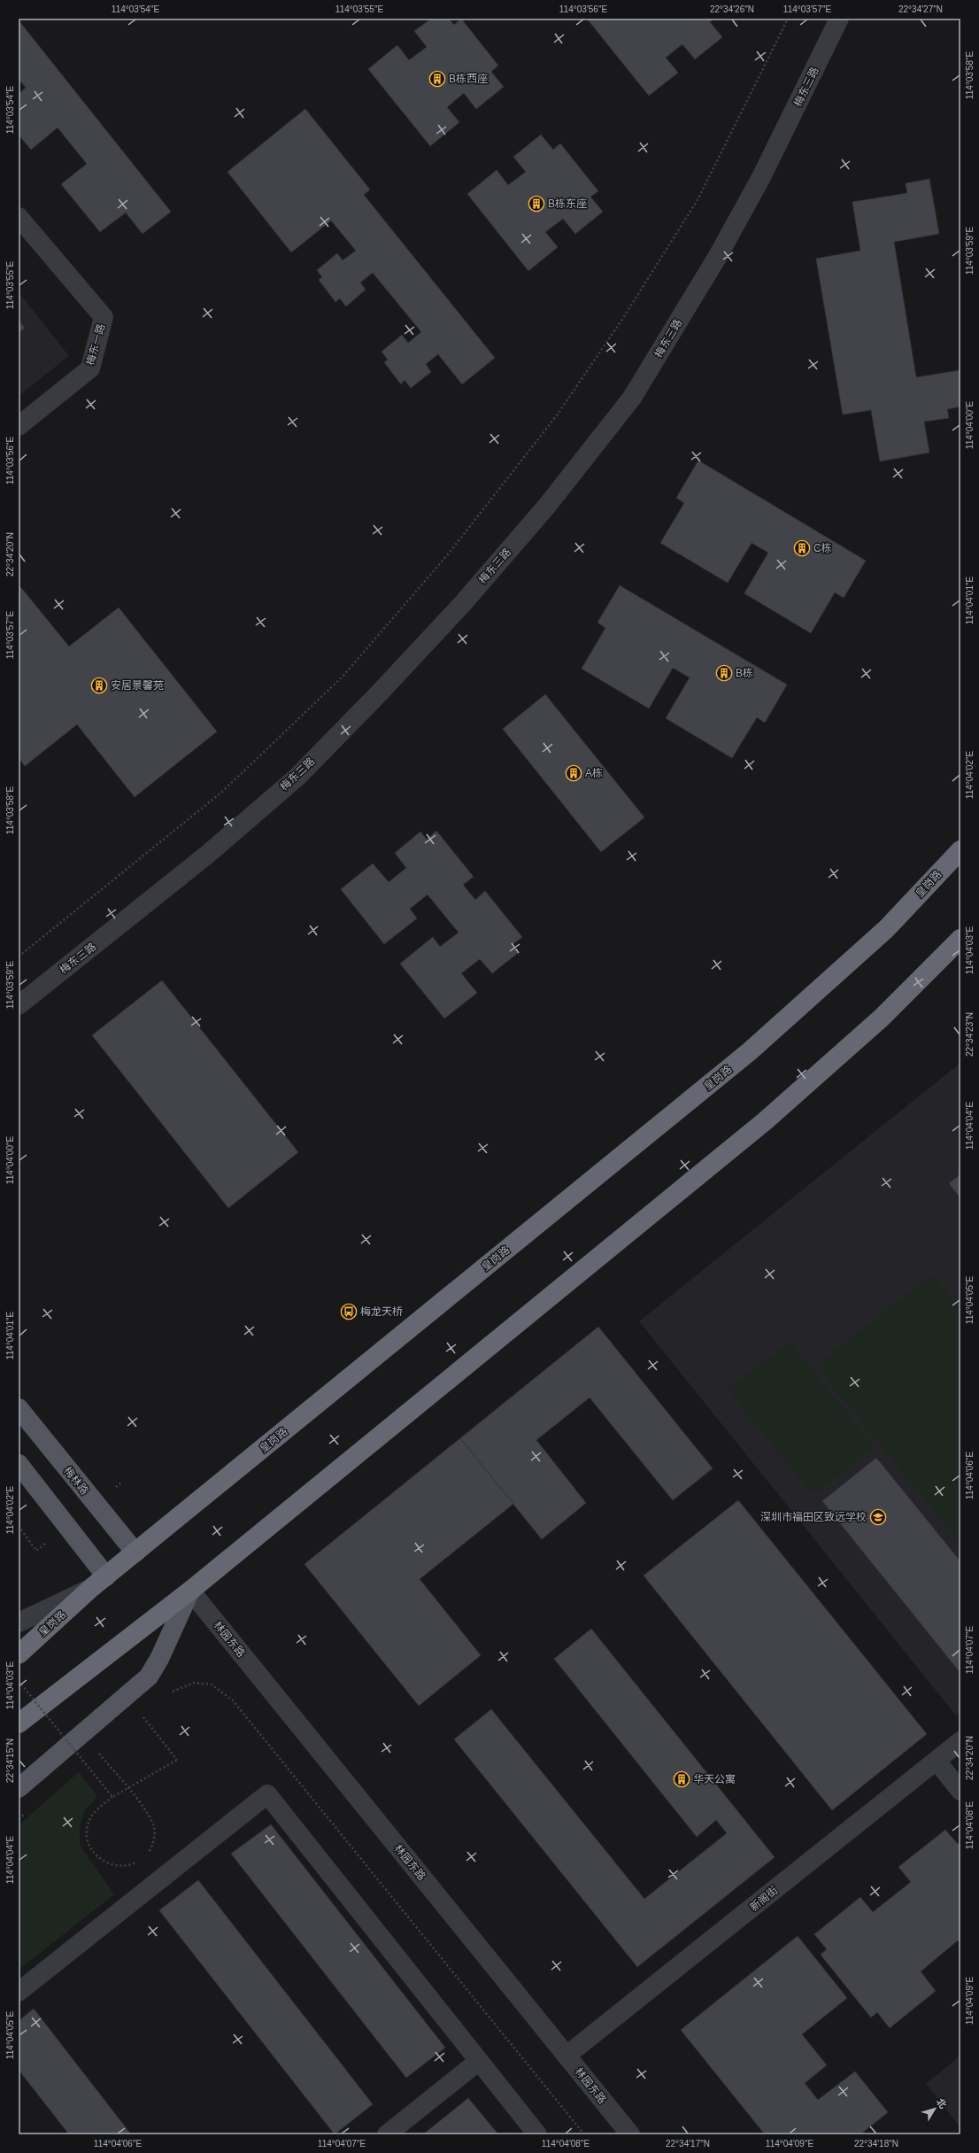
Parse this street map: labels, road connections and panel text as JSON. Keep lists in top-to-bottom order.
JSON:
{
  "streets": {
    "highway": ["皇岗路"],
    "main road": ["梅林路"],
    "street": [
      "梅东三路",
      "梅东一路",
      "林园东路",
      "新阁街"
    ]
  },
  "crossings": [
    ["皇岗路", "梅林路"],
    ["林园东路", "新阁街"]
  ],
  "places": {
    "building": [
      "B栋西座",
      "B栋东座",
      "C栋",
      "B栋",
      "安居景馨苑",
      "A栋",
      "华天公寓"
    ],
    "bus stop": ["梅龙天桥"],
    "school or university": ["深圳市福田区致远学校"]
  },
  "north": "top right",
  "coordinates": [
    "114°03'54\"E",
    "114°03'55\"E",
    "114°03'56\"E",
    "22°34'26\"N",
    "114°03'57\"E",
    "22°34'27\"N",
    "114°03'58\"E",
    "114°03'59\"E",
    "114°04'00\"E",
    "22°34'20\"N",
    "114°04'01\"E",
    "114°04'02\"E",
    "114°04'03\"E",
    "22°34'23\"N",
    "114°04'04\"E",
    "114°04'05\"E",
    "114°04'06\"E",
    "114°04'07\"E",
    "22°34'15\"N",
    "114°04'08\"E",
    "114°04'09\"E",
    "22°34'17\"N",
    "22°34'18\"N"
  ]
}
